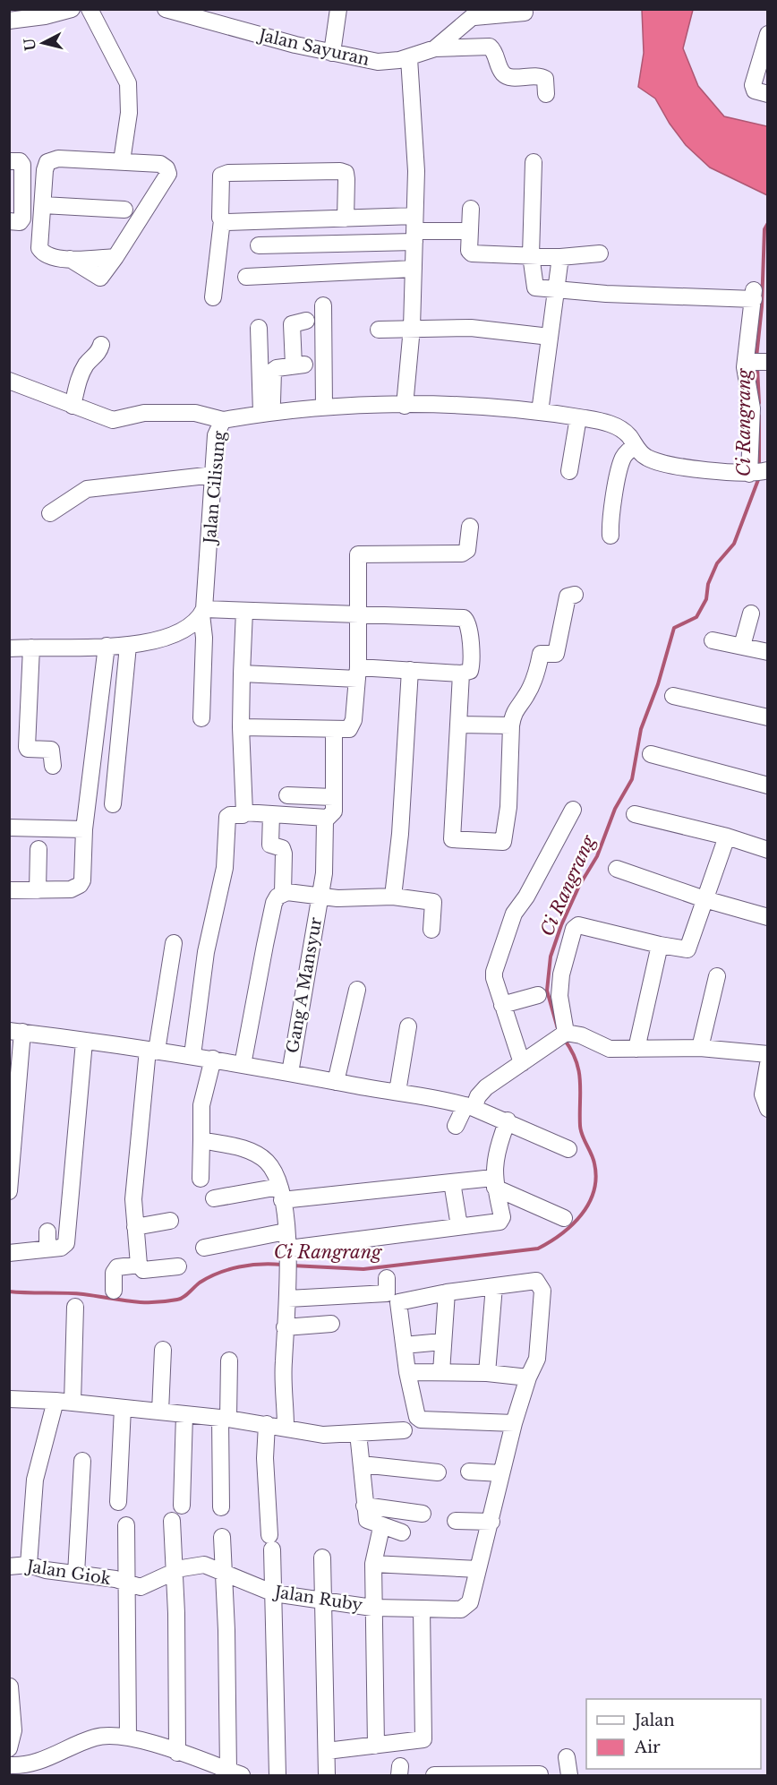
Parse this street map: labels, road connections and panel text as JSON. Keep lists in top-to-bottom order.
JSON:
{
  "streets": {
    "street": [
      "Jalan Sayuran",
      "Jalan Cilisung",
      "Gang A Mansyur",
      "Jalan Giok",
      "Jalan Ruby"
    ]
  },
  "crossings": [
    ["Jalan Giok", "Jalan Ruby"]
  ],
  "water": ["Ci Rangrang"],
  "legend": ["Jalan", "Air"],
  "north": "left"
}
